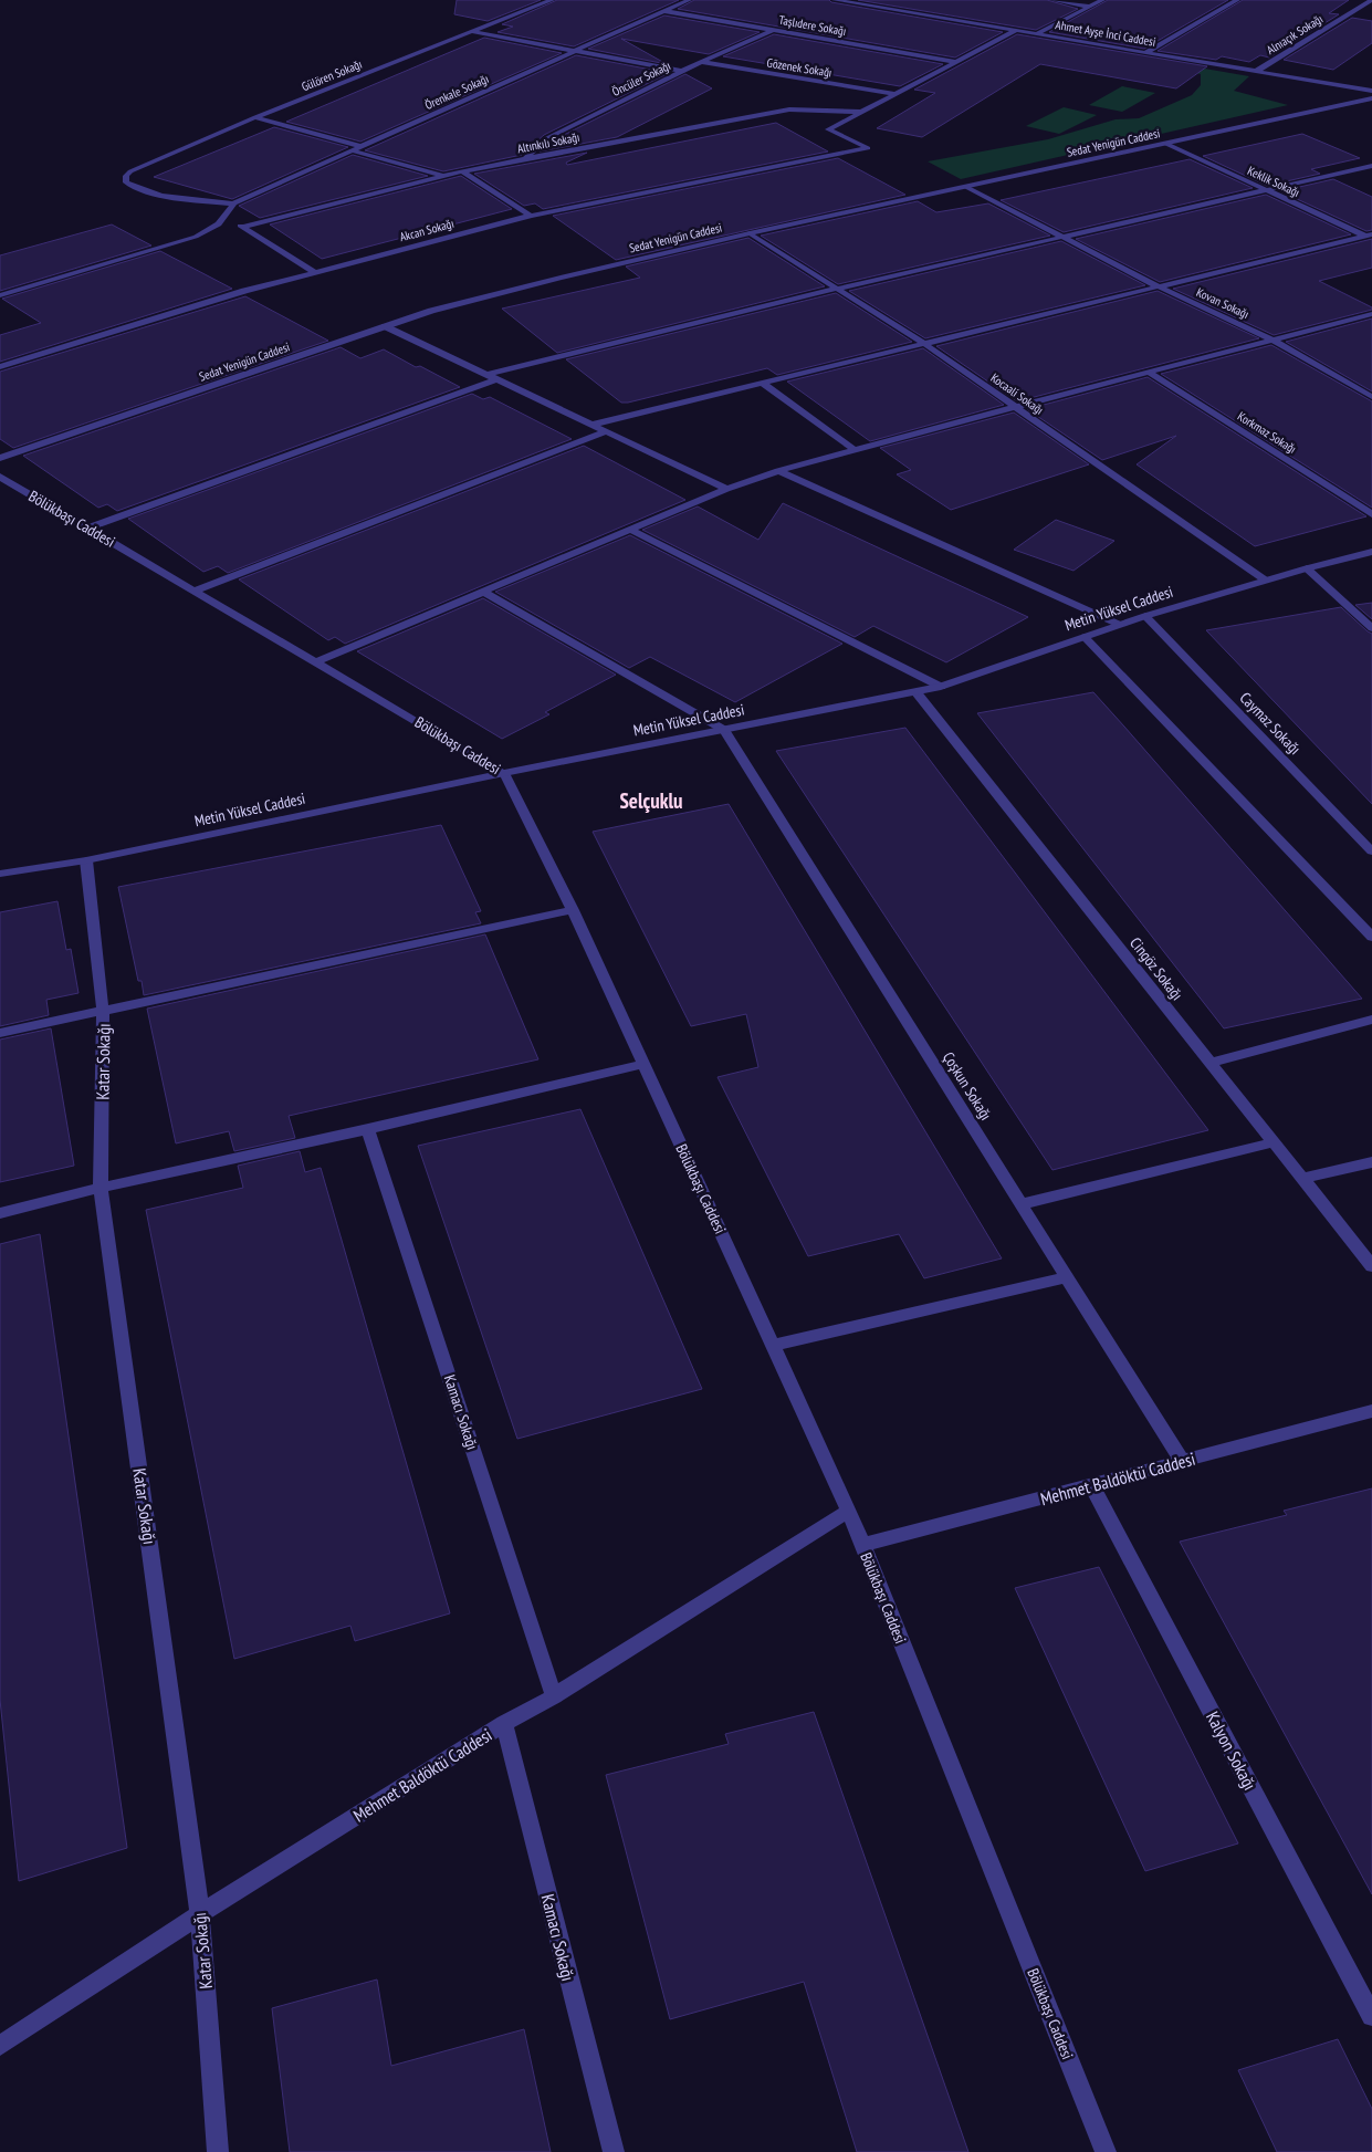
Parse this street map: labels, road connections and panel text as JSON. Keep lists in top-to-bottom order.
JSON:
{
  "streets": {
    "street": [
      "Taşlıdere Sokağı",
      "Ahmet Ayşe İnci Caddesi",
      "Alnıaçık Sokağı",
      "Gözenek Sokağı",
      "Gülören Sokağı",
      "Öncüler Sokağı",
      "Örenkale Sokağı",
      "Altınkılı Sokağı",
      "Sedat Yenigün Caddesi",
      "Keklik Sokağı",
      "Akcan Sokağı",
      "Kovan Sokağı",
      "Kocaali Sokağı",
      "Korkmaz Sokağı",
      "Bölükbaşı Caddesi",
      "Metin Yüksel Caddesi",
      "Caymaz Sokağı",
      "Cingöz Sokağı",
      "Katar Sokağı",
      "Çoşkun Sokağı",
      "Kamacı Sokağı",
      "Mehmet Baldöktü Caddesi",
      "Kalyon Sokağı"
    ]
  },
  "crossings": [
    ["Taşlıdere Sokağı", "Öncüler Sokağı"],
    ["Taşlıdere Sokağı", "Örenkale Sokağı"],
    ["Ahmet Ayşe İnci Caddesi", "Alnıaçık Sokağı"],
    ["Gözenek Sokağı", "Öncüler Sokağı"],
    ["Gülören Sokağı", "Örenkale Sokağı"],
    ["Öncüler Sokağı", "Altınkılı Sokağı"],
    ["Altınkılı Sokağı", "Akcan Sokağı"],
    ["Sedat Yenigün Caddesi", "Keklik Sokağı"],
    ["Sedat Yenigün Caddesi", "Kovan Sokağı"],
    ["Sedat Yenigün Caddesi", "Kocaali Sokağı"],
    ["Kocaali Sokağı", "Metin Yüksel Caddesi"],
    ["Bölükbaşı Caddesi", "Metin Yüksel Caddesi"],
    ["Bölükbaşı Caddesi", "Mehmet Baldöktü Caddesi"],
    ["Metin Yüksel Caddesi", "Caymaz Sokağı"],
    ["Metin Yüksel Caddesi", "Cingöz Sokağı"],
    ["Metin Yüksel Caddesi", "Katar Sokağı"],
    ["Metin Yüksel Caddesi", "Çoşkun Sokağı"],
    ["Katar Sokağı", "Mehmet Baldöktü Caddesi"],
    ["Çoşkun Sokağı", "Mehmet Baldöktü Caddesi"],
    ["Kamacı Sokağı", "Mehmet Baldöktü Caddesi"],
    ["Mehmet Baldöktü Caddesi", "Kalyon Sokağı"]
  ],
  "districts": ["Selçuklu"]
}
